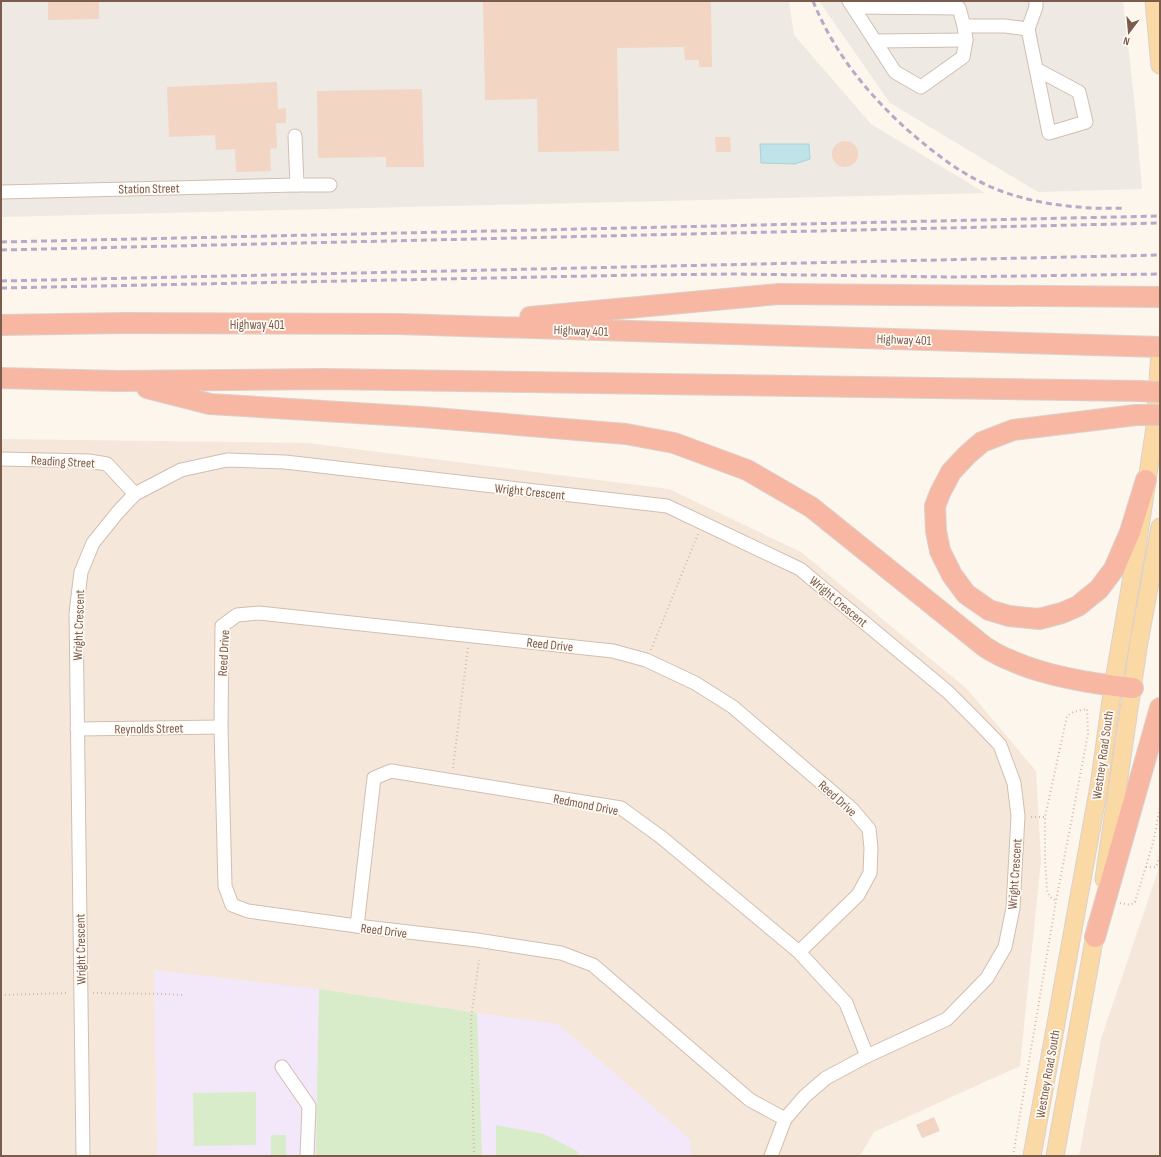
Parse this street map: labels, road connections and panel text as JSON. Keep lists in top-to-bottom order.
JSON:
{
  "streets": {
    "highway": ["Highway 401"],
    "main road": ["Westney Road South"],
    "street": [
      "Station Street",
      "Reading Street",
      "Wright Crescent",
      "Reed Drive",
      "Reynolds Street",
      "Redmond Drive"
    ]
  },
  "crossings": [
    ["Reading Street", "Wright Crescent"],
    ["Wright Crescent", "Reed Drive"],
    ["Wright Crescent", "Reynolds Street"],
    ["Wright Crescent", "Redmond Drive"],
    ["Reed Drive", "Reynolds Street"],
    ["Reed Drive", "Redmond Drive"]
  ],
  "north": "bottom"
}
